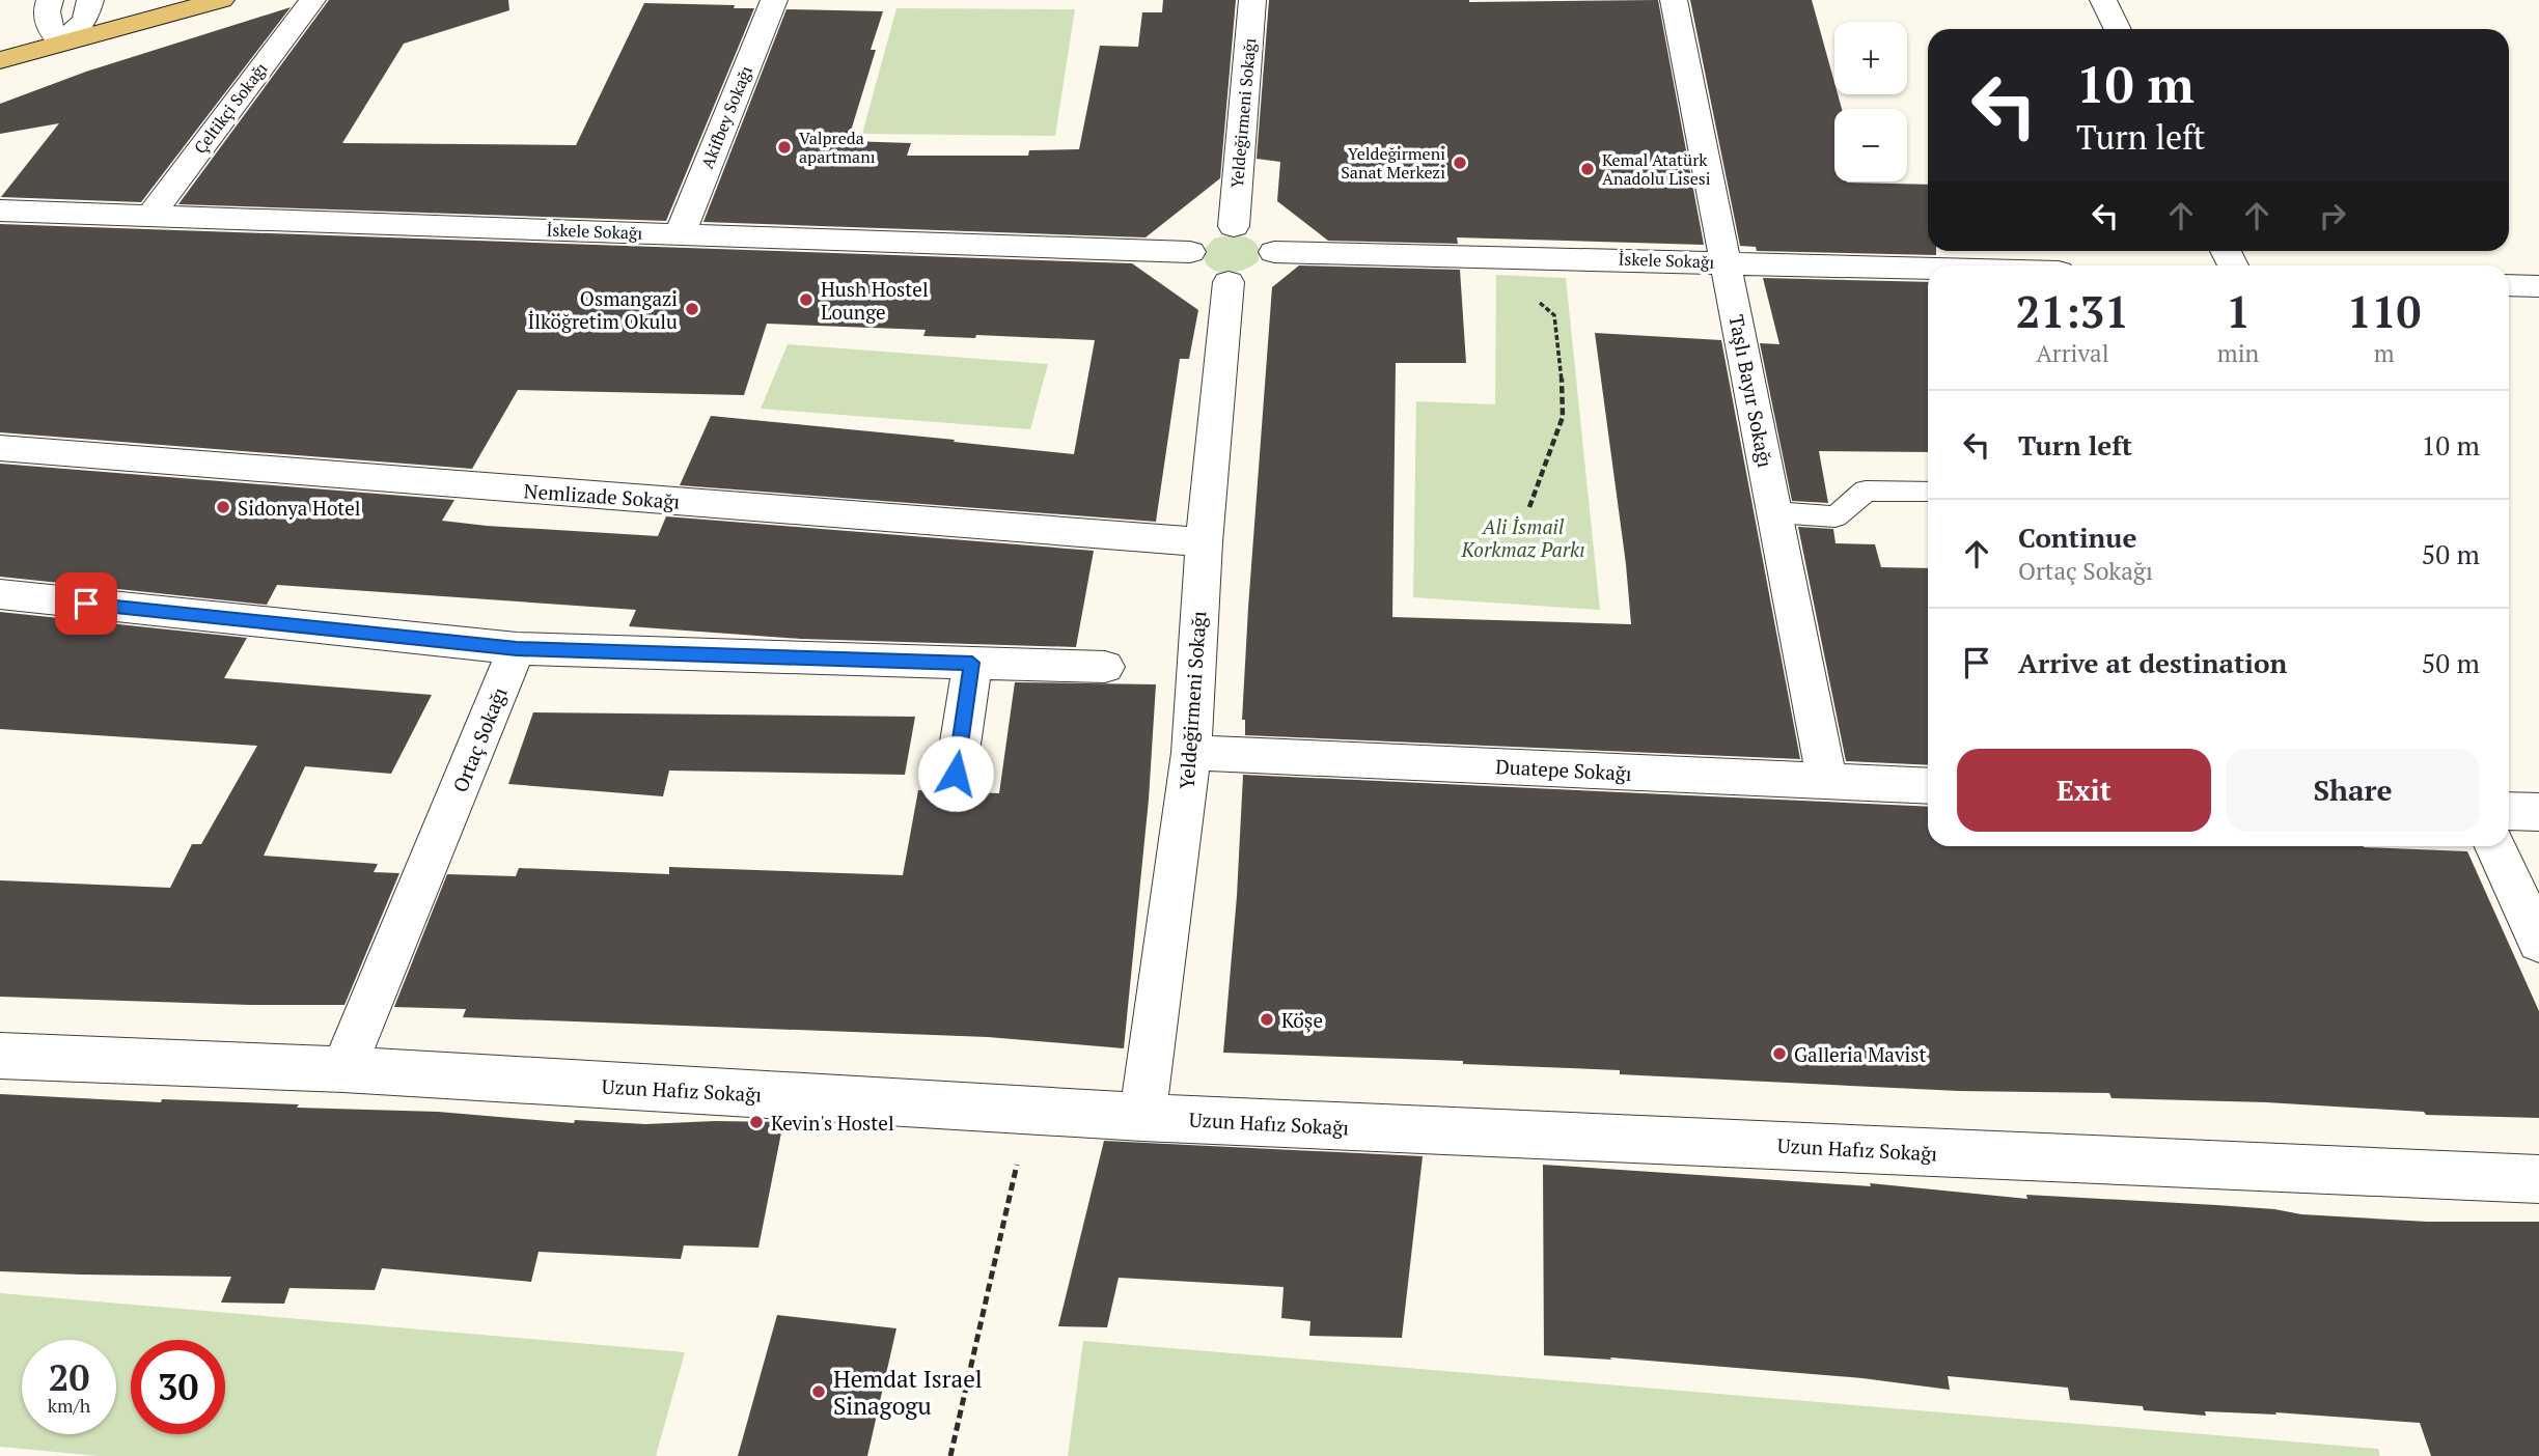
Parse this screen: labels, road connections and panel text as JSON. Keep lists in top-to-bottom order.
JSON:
{
  "streets": {
    "street": [
      "Çeltikçi Sokağı",
      "Yeldeğirmeni Sokağı",
      "Akifbey Sokağı",
      "İskele Sokağı",
      "Taşlı Bayır Sokağı",
      "Nemlizade Sokağı",
      "Ortaç Sokağı",
      "Duatepe Sokağı",
      "Uzun Hafız Sokağı"
    ]
  },
  "crossings": [
    ["Çeltikçi Sokağı", "İskele Sokağı"],
    ["Yeldeğirmeni Sokağı", "İskele Sokağı"],
    ["Yeldeğirmeni Sokağı", "Nemlizade Sokağı"],
    ["Yeldeğirmeni Sokağı", "Duatepe Sokağı"],
    ["Yeldeğirmeni Sokağı", "Uzun Hafız Sokağı"],
    ["Akifbey Sokağı", "İskele Sokağı"],
    ["İskele Sokağı", "Taşlı Bayır Sokağı"],
    ["Taşlı Bayır Sokağı", "Duatepe Sokağı"],
    ["Ortaç Sokağı", "Uzun Hafız Sokağı"]
  ],
  "parks": ["Ali İsmail Korkmaz Parkı"],
  "places": [
    "Valpreda apartmanı",
    "Yeldeğirmeni Sanat Merkezi",
    "Kemal Atatürk Anadolu Lisesi",
    "Hush Hostel Lounge",
    "Osmangazi İlköğretim Okulu",
    "Sidonya Hotel",
    "Köşe",
    "Galleria Mavist",
    "Kevin's Hostel",
    "Hemdat Israel Sinagogu"
  ],
  "page": {
    "map_buttons": ["+", "−"],
    "turn": ["10 m", "Turn left"],
    "eta": [
      "21:31",
      "Arrival",
      "1",
      "min",
      "110",
      "m"
    ],
    "list": [
      {
        "name": "Turn left",
        "value": "10 m"
      },
      {
        "name": "Continue",
        "note": "Ortaç Sokağı",
        "value": "50 m"
      },
      {
        "name": "Arrive at destination",
        "value": "50 m"
      }
    ],
    "buttons": ["Exit", "Share"],
    "speed": "20 km/h",
    "limit": "30"
  }
}
